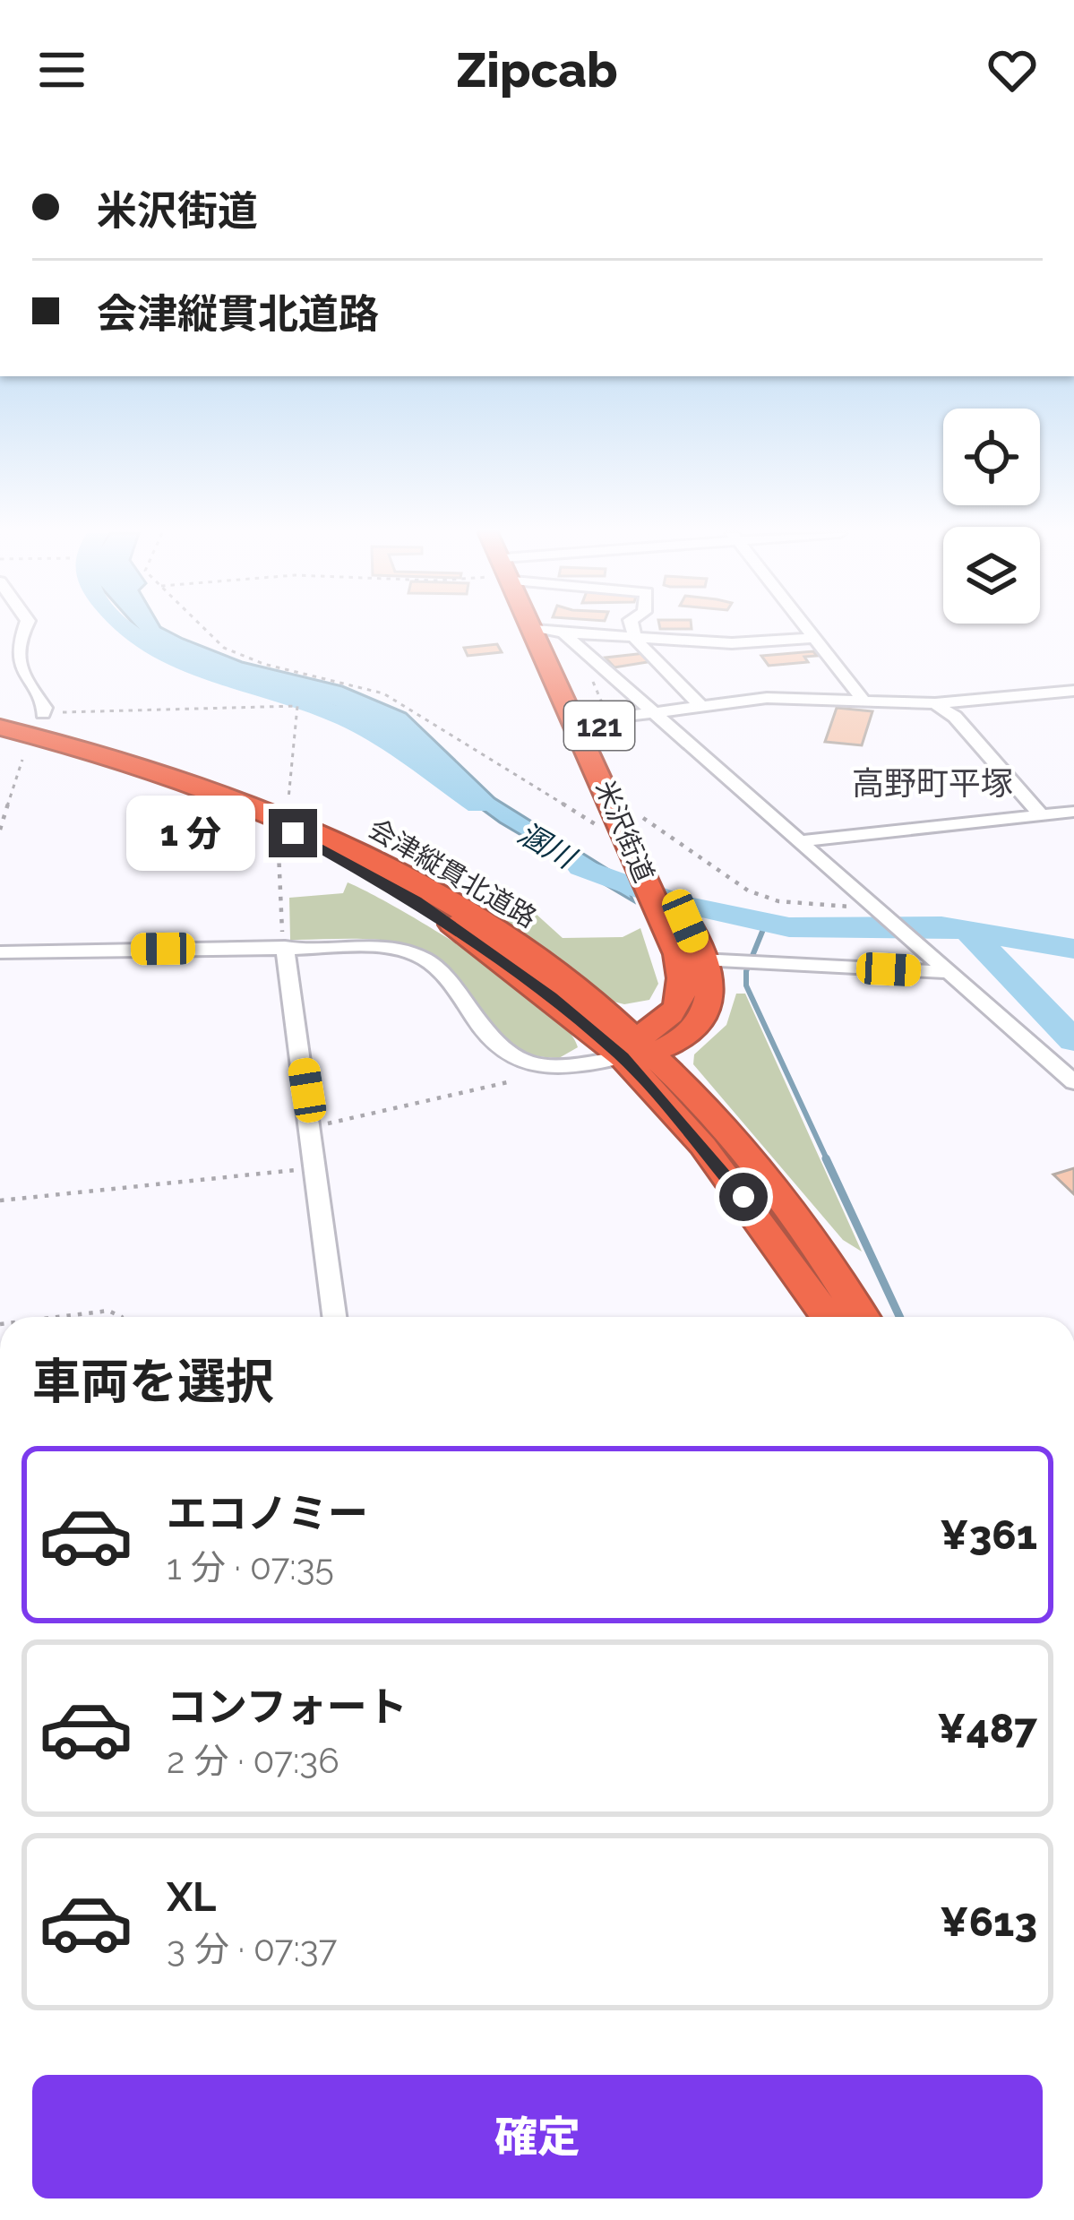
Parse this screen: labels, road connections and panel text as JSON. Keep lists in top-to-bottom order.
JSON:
{
  "streets": {
    "highway": ["121", "米沢街道", "会津縦貫北道路"]
  },
  "crossings": [
    ["米沢街道", "会津縦貫北道路"]
  ],
  "districts": ["高野町平塚"],
  "water": ["溷川"],
  "page": {
    "header": "Zipcab",
    "banner": ["米沢街道", "会津縦貫北道路"],
    "bubble": "1 分",
    "heading": "車両を選択",
    "list": [
      {
        "name": "エコノミー",
        "note": "1 分 · 07:35",
        "value": "¥361"
      },
      {
        "name": "コンフォート",
        "note": "2 分 · 07:36",
        "value": "¥487"
      },
      {
        "name": "XL",
        "note": "3 分 · 07:37",
        "value": "¥613"
      }
    ],
    "buttons": "確定"
  }
}
